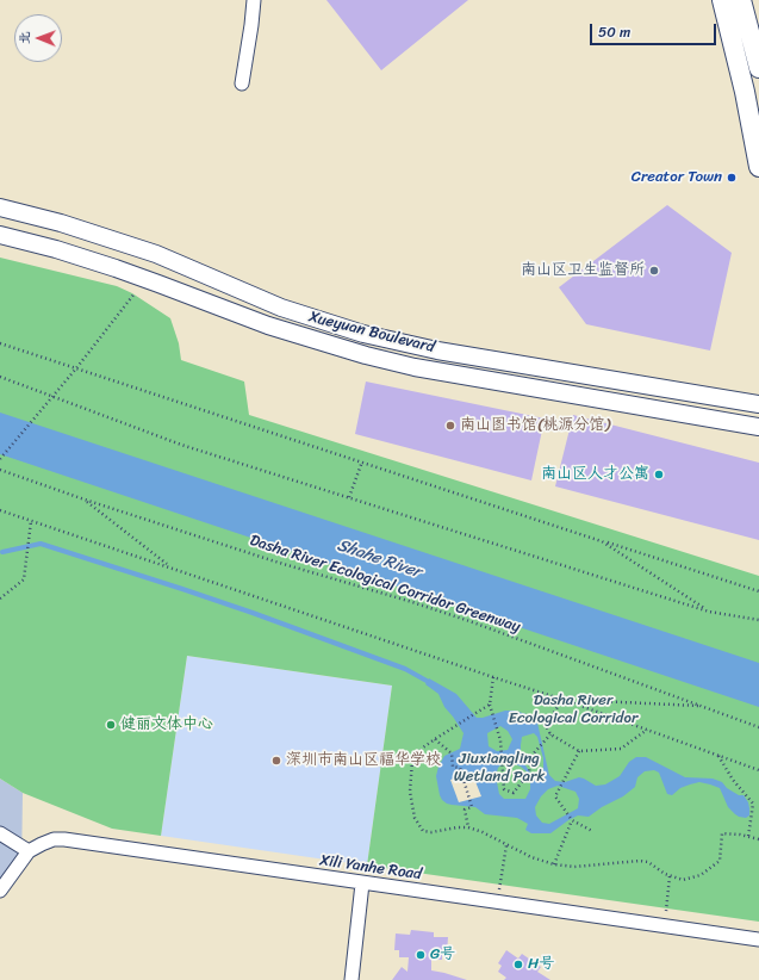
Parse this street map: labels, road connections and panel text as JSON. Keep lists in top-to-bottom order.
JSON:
{
  "streets": {
    "street": ["Xueyuan Boulevard", "Xili Yanhe Road"],
    "path": ["Dasha River Ecological Corridor Greenway"]
  },
  "water": ["Shahe River"],
  "parks": ["Dasha River Ecological Corridor", "Jiuxiangling Wetland Park"],
  "places": [
    "Creator Town",
    "南山区卫生监督所",
    "南山图书馆(桃源分馆)",
    "南山区人才公寓",
    "健丽文体中心",
    "深圳市南山区福华学校",
    "G号",
    "H号"
  ],
  "scale_bar": "50 m",
  "north": "left"
}
